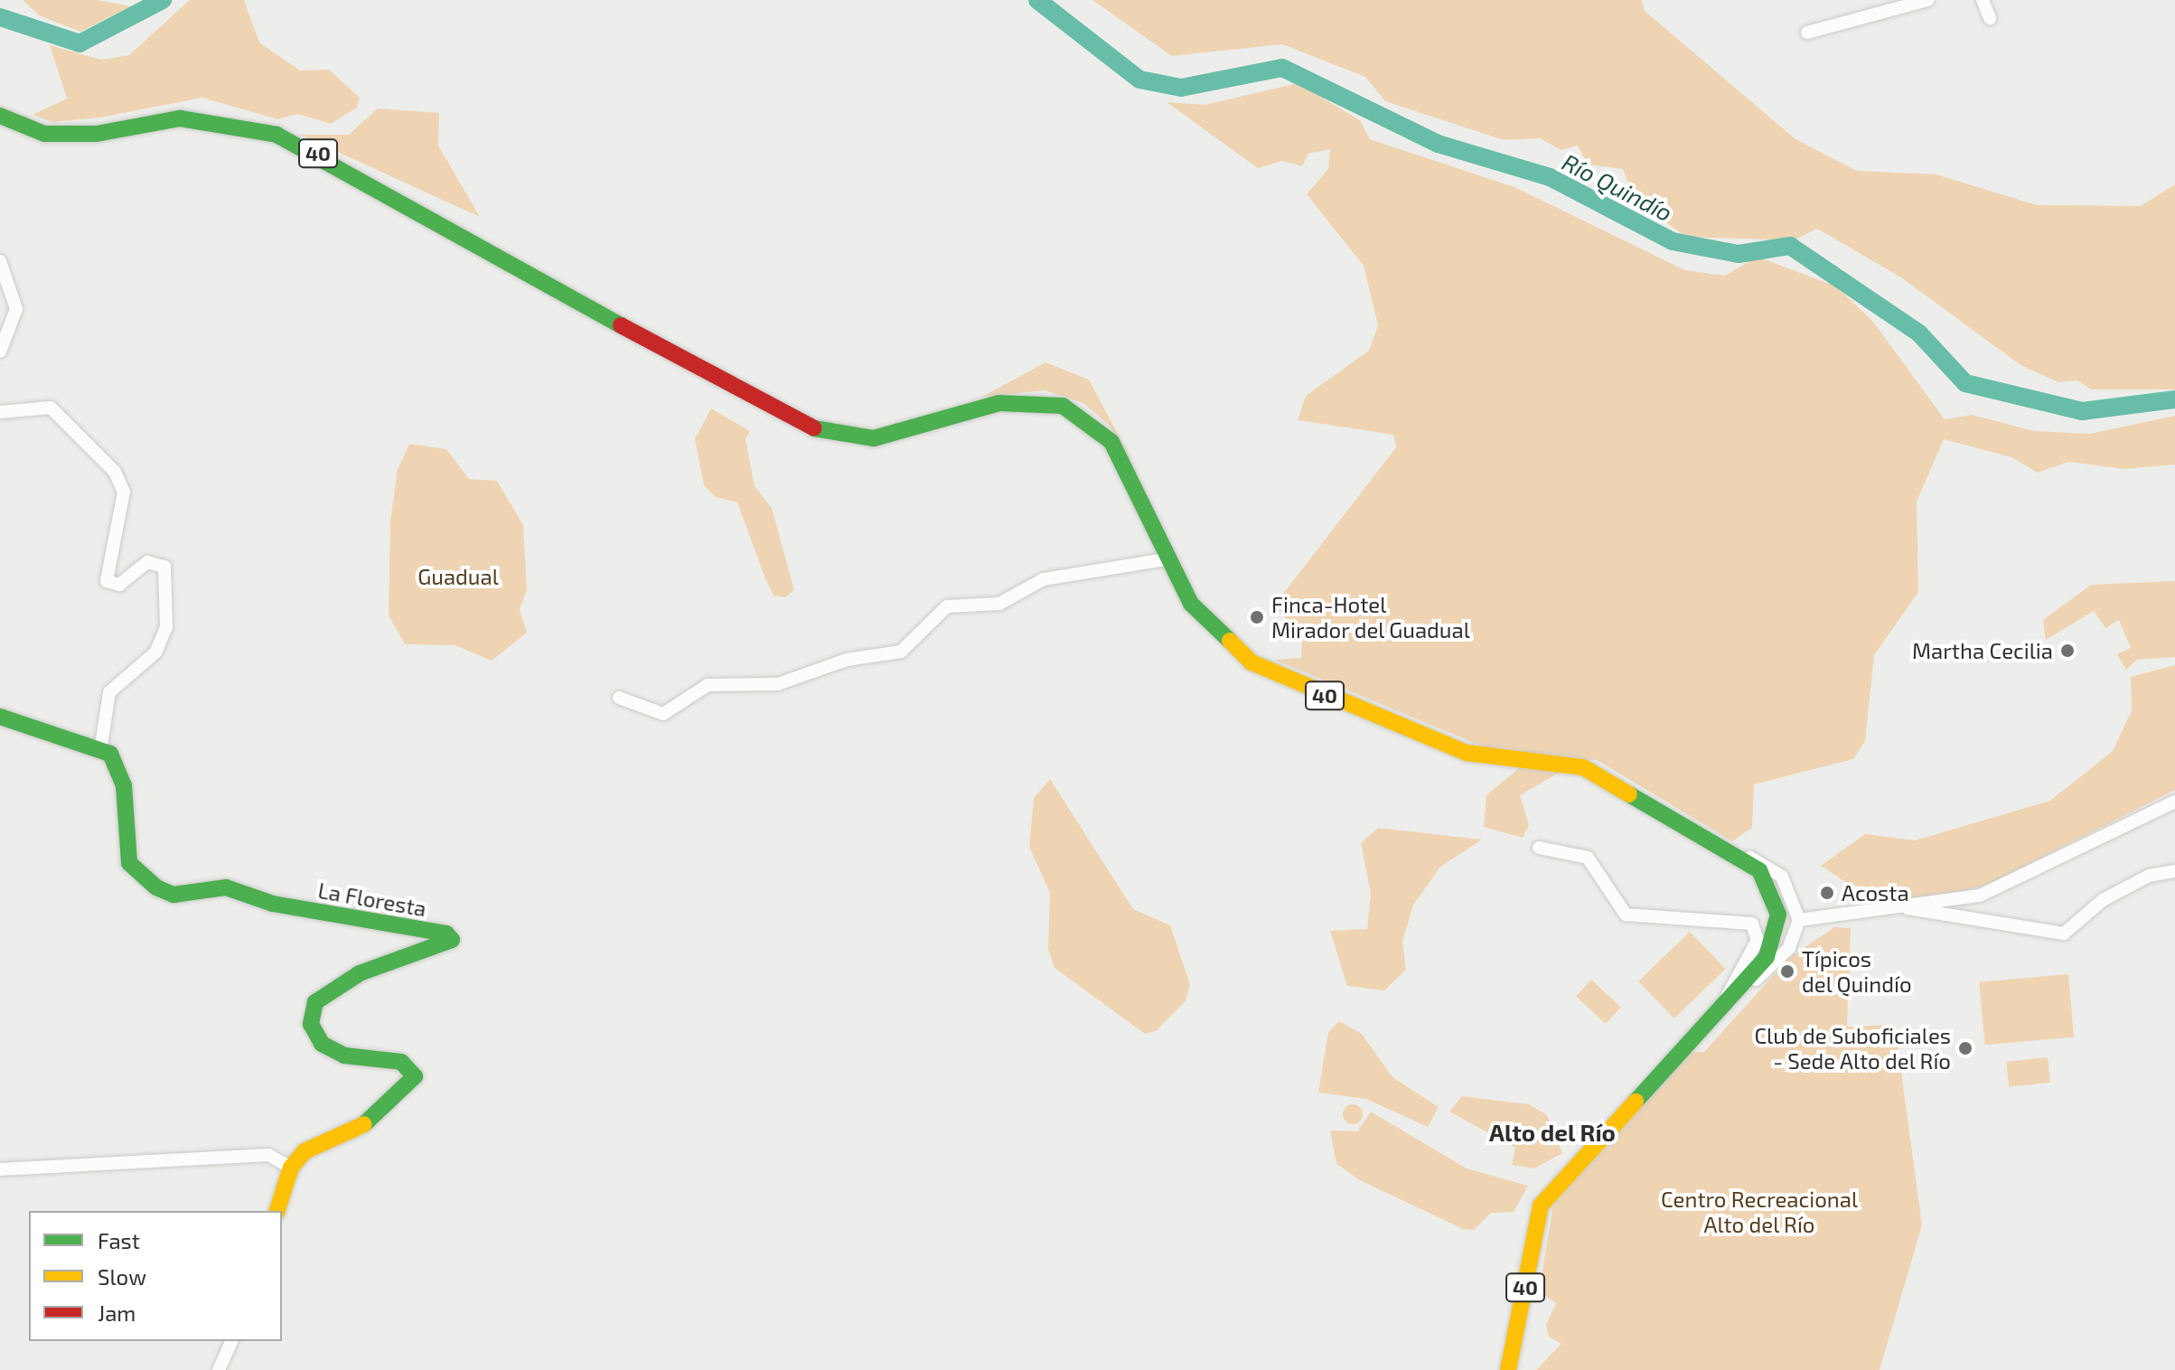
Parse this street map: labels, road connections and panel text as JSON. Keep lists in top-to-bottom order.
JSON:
{
  "streets": {
    "main road": ["40", "La Floresta"]
  },
  "districts": ["Alto del Río"],
  "water": ["Río Quindío"],
  "parks": ["Guadual", "Centro Recreacional Alto del Río"],
  "places": [
    "Finca-Hotel Mirador del Guadual",
    "Martha Cecilia",
    "Acosta",
    "Típicos del Quindío",
    "Club de Suboficiales - Sede Alto del Río"
  ],
  "legend": ["Fast", "Slow", "Jam"]
}
